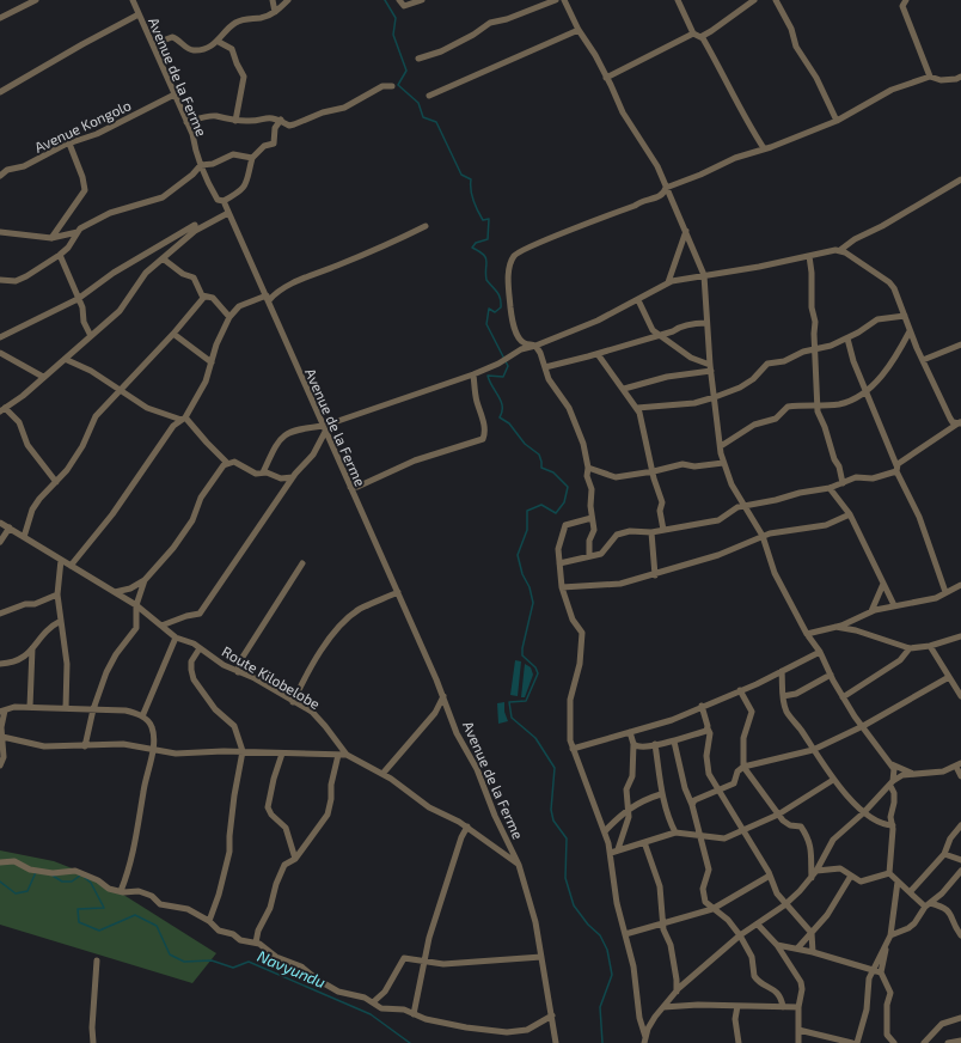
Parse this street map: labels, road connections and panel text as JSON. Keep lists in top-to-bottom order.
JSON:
{
  "streets": {
    "street": ["Avenue de la Ferme", "Avenue Kongolo", "Route Kilobelobe"]
  },
  "crossings": [
    ["Avenue de la Ferme", "Avenue Kongolo"],
    ["Avenue de la Ferme", "Route Kilobelobe"]
  ],
  "water": ["Navyundu"]
}
